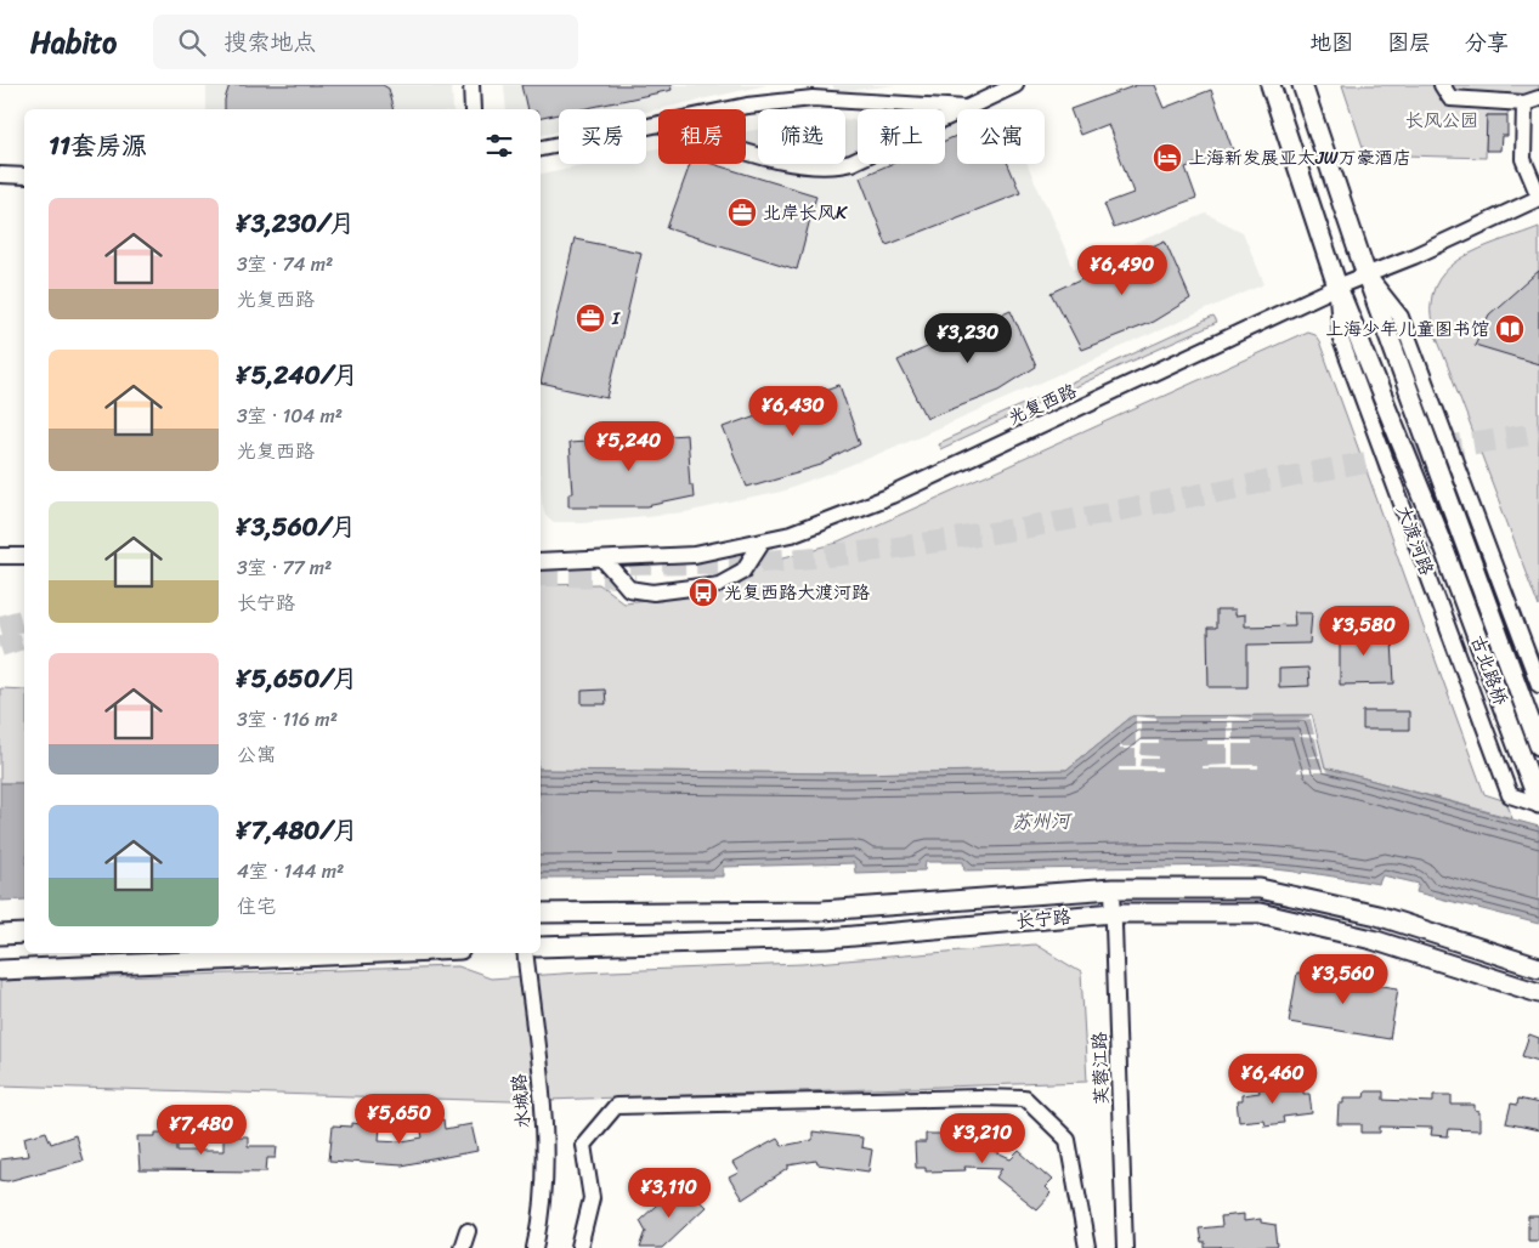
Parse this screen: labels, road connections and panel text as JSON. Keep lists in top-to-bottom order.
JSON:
{
  "streets": {
    "main road": ["大渡河路", "古北路桥", "长宁路"],
    "street": ["光复西路", "芙蓉江路", "水城路"]
  },
  "crossings": [
    ["光复西路", "大渡河路"],
    ["光复西路", "古北路桥"],
    ["大渡河路", "古北路桥"],
    ["长宁路", "芙蓉江路"]
  ],
  "water": ["苏州河"],
  "parks": ["长风公园"],
  "places": {
    "hotel": ["上海新发展亚太JW万豪酒店"],
    "office": ["北岸长风K", "I"],
    "library": ["上海少年儿童图书馆"],
    "bus stop": ["光复西路大渡河路"]
  },
  "page": {
    "header": "Habito",
    "search": "搜索地点",
    "nav": ["地图", "图层", "分享"],
    "chip": [
      "买房",
      "租房",
      "筛选",
      "新上",
      "公寓"
    ],
    "heading": "11套房源",
    "list": [
      {
        "name": "¥3,230/月",
        "note": "3室 · 74 m² · 光复西路"
      },
      {
        "name": "¥5,240/月",
        "note": "3室 · 104 m² · 光复西路"
      },
      {
        "name": "¥3,560/月",
        "note": "3室 · 77 m² · 长宁路"
      },
      {
        "name": "¥5,650/月",
        "note": "3室 · 116 m² · 公寓"
      },
      {
        "name": "¥7,480/月",
        "note": "4室 · 144 m² · 住宅"
      }
    ],
    "price": [
      "¥6,490",
      "¥3,230",
      "¥6,430",
      "¥5,240",
      "¥3,580",
      "¥3,560",
      "¥6,460",
      "¥5,650",
      "¥7,480",
      "¥3,210",
      "¥3,110"
    ]
  }
}
